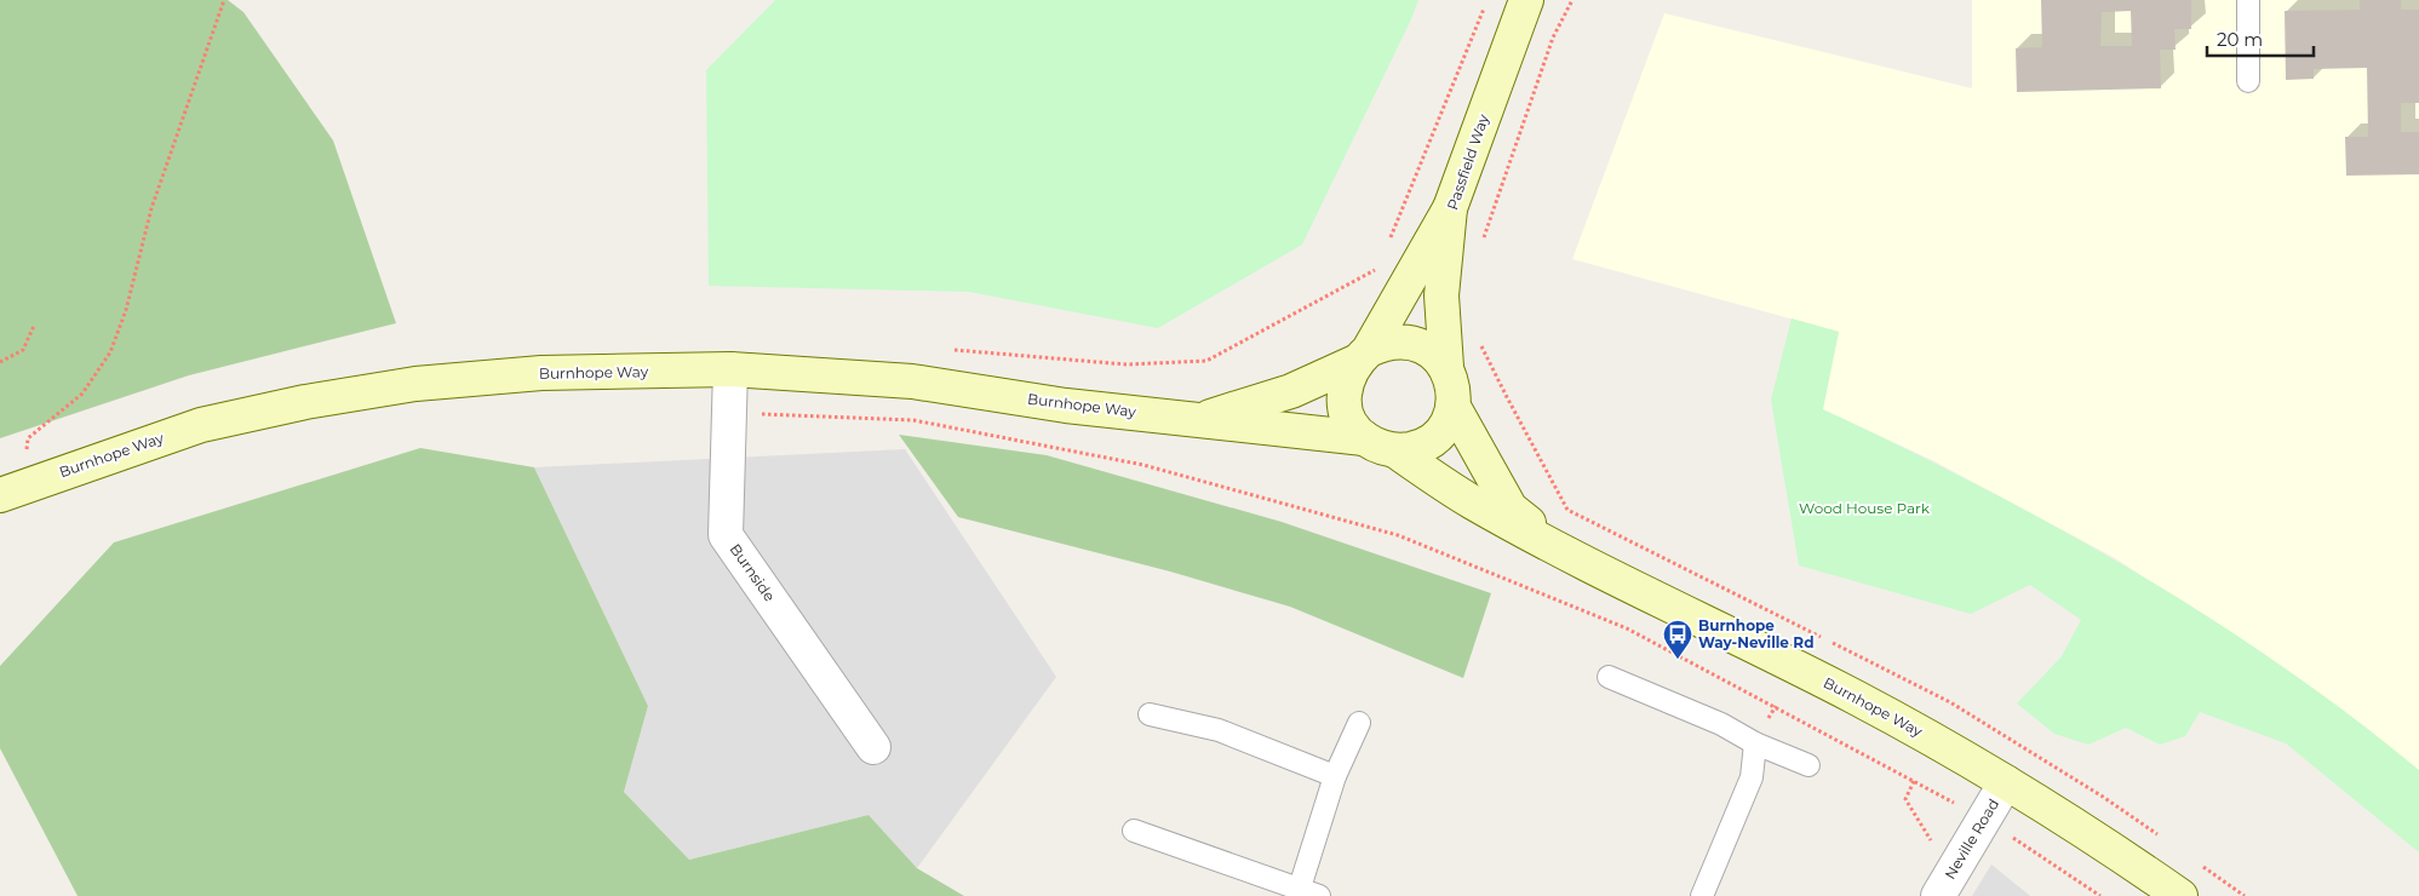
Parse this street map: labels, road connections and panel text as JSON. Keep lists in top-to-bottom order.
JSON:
{
  "streets": {
    "main road": ["Passfield Way", "Burnhope Way"],
    "street": ["Burnside", "Neville Road"]
  },
  "crossings": [
    ["Passfield Way", "Burnhope Way"],
    ["Burnhope Way", "Burnside"],
    ["Burnhope Way", "Neville Road"]
  ],
  "parks": ["Wood House Park"],
  "places": {
    "bus stop": ["Burnhope Way-Neville Rd"]
  },
  "scale_bar": "20 m"
}
